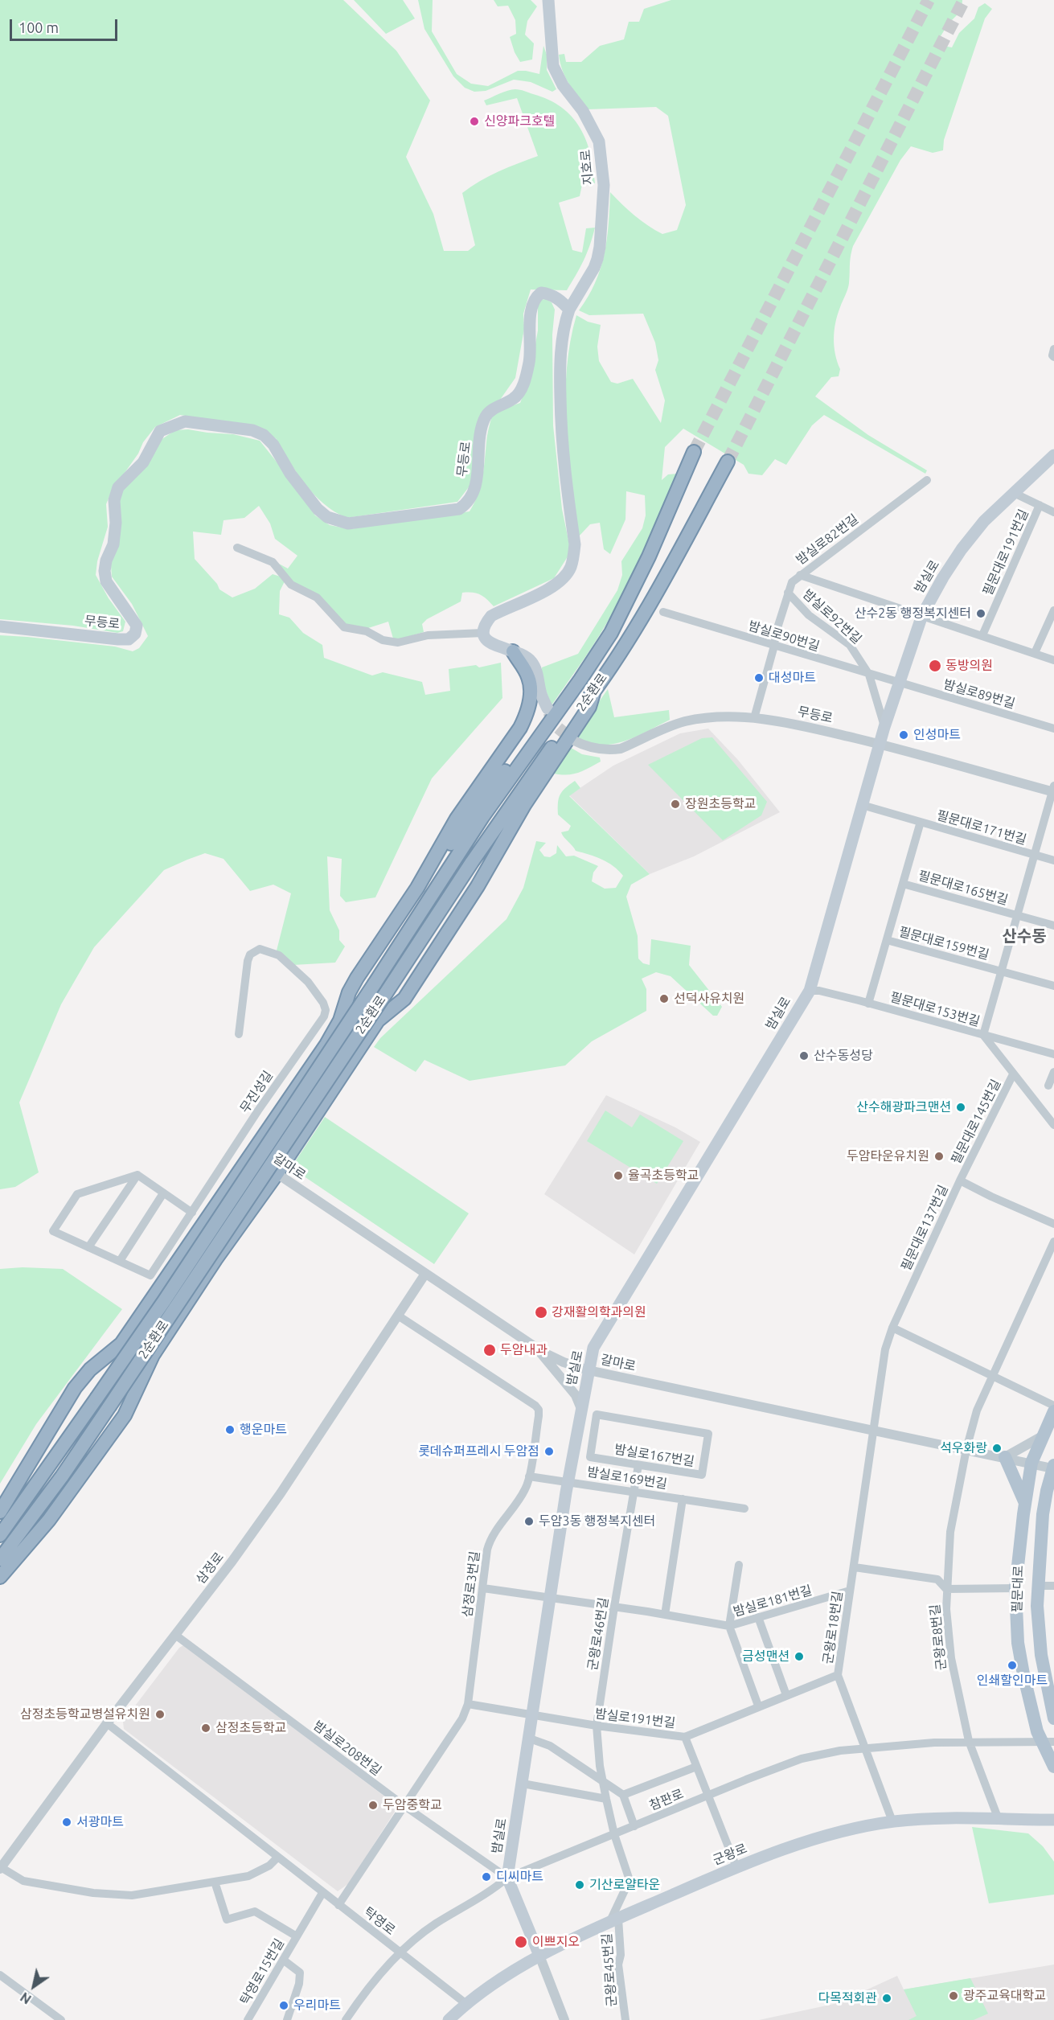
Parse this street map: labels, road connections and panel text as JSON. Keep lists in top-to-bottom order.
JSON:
{
  "streets": {
    "highway": ["2순환로"],
    "main road": [
      "지호로",
      "무등로",
      "밤실로",
      "필문대로",
      "군왕로"
    ],
    "street": [
      "밤실로82번길",
      "필문대로191번길",
      "밤실로92번길",
      "밤실로90번길",
      "밤실로89번길",
      "필문대로171번길",
      "필문대로165번길",
      "필문대로159번길",
      "필문대로153번길",
      "무진성길",
      "필문대로145번길",
      "갈마로",
      "필문대로137번길",
      "밤실로167번길",
      "밤실로169번길",
      "삼정로",
      "삼정로3번길",
      "밤실로181번길",
      "군왕로18번길",
      "군왕로46번길",
      "군왕로8번길",
      "밤실로191번길",
      "밤실로208번길",
      "참판로",
      "탁영로",
      "군왕로45번길",
      "탁영로15번길"
    ]
  },
  "crossings": [
    ["지호로", "무등로"],
    ["무등로", "밤실로"],
    ["무등로", "밤실로92번길"],
    ["무등로", "필문대로171번길"],
    ["밤실로82번길", "필문대로191번길"],
    ["밤실로82번길", "밤실로"],
    ["필문대로191번길", "밤실로"],
    ["밤실로", "밤실로92번길"],
    ["밤실로", "밤실로90번길"],
    ["밤실로", "밤실로89번길"],
    ["밤실로", "필문대로171번길"],
    ["밤실로", "필문대로153번길"],
    ["밤실로", "갈마로"],
    ["밤실로", "밤실로169번길"],
    ["밤실로", "밤실로181번길"],
    ["밤실로", "밤실로191번길"],
    ["밤실로", "밤실로208번길"],
    ["밤실로", "참판로"],
    ["밤실로92번길", "밤실로90번길"],
    ["밤실로90번길", "밤실로89번길"],
    ["필문대로171번길", "필문대로165번길"],
    ["필문대로165번길", "필문대로159번길"],
    ["필문대로159번길", "필문대로153번길"],
    ["필문대로159번길", "필문대로145번길"],
    ["필문대로153번길", "필문대로145번길"],
    ["무진성길", "갈마로"],
    ["필문대로145번길", "필문대로137번길"],
    ["갈마로", "필문대로137번길"],
    ["갈마로", "삼정로"],
    ["갈마로", "필문대로"],
    ["갈마로", "군왕로18번길"],
    ["갈마로", "군왕로8번길"],
    ["필문대로137번길", "군왕로18번길"],
    ["밤실로167번길", "군왕로46번길"],
    ["밤실로169번길", "삼정로3번길"],
    ["밤실로169번길", "밤실로181번길"],
    ["밤실로169번길", "군왕로46번길"],
    ["삼정로", "삼정로3번길"],
    ["삼정로", "밤실로208번길"],
    ["삼정로", "탁영로"],
    ["삼정로", "탁영로15번길"],
    ["삼정로3번길", "밤실로208번길"],
    ["삼정로3번길", "탁영로"],
    ["필문대로", "참판로"],
    ["밤실로181번길", "군왕로18번길"],
    ["밤실로181번길", "군왕로46번길"],
    ["밤실로181번길", "밤실로191번길"],
    ["군왕로18번길", "밤실로191번길"],
    ["군왕로18번길", "참판로"],
    ["군왕로18번길", "군왕로"],
    ["군왕로46번길", "밤실로191번길"],
    ["군왕로46번길", "참판로"],
    ["군왕로46번길", "군왕로"],
    ["군왕로46번길", "군왕로45번길"],
    ["군왕로8번길", "참판로"],
    ["군왕로8번길", "군왕로"],
    ["밤실로208번길", "참판로"],
    ["참판로", "탁영로"],
    ["군왕로", "탁영로"],
    ["군왕로", "군왕로45번길"],
    ["탁영로", "탁영로15번길"]
  ],
  "districts": ["산수동"],
  "places": [
    "신양파크호텔",
    "산수2동 행정복지센터",
    "동방의원",
    "대성마트",
    "인성마트",
    "장원초등학교",
    "선덕사유치원",
    "산수동성당",
    "산수해광파크맨션",
    "두암타운유치원",
    "율곡초등학교",
    "강재활의학과의원",
    "두암내과",
    "행운마트",
    "석우화랑",
    "롯데슈퍼프레시 두암점",
    "두암3동 행정복지센터",
    "금성맨션",
    "인쇄할인마트",
    "삼정초등학교병설유치원",
    "삼정초등학교",
    "두암중학교",
    "서광마트",
    "디씨마트",
    "기산로얄타운",
    "이쁘지오",
    "광주교육대학교",
    "다목적회관",
    "우리마트"
  ],
  "scale_bar": "100 m",
  "north": "bottom left"
}
